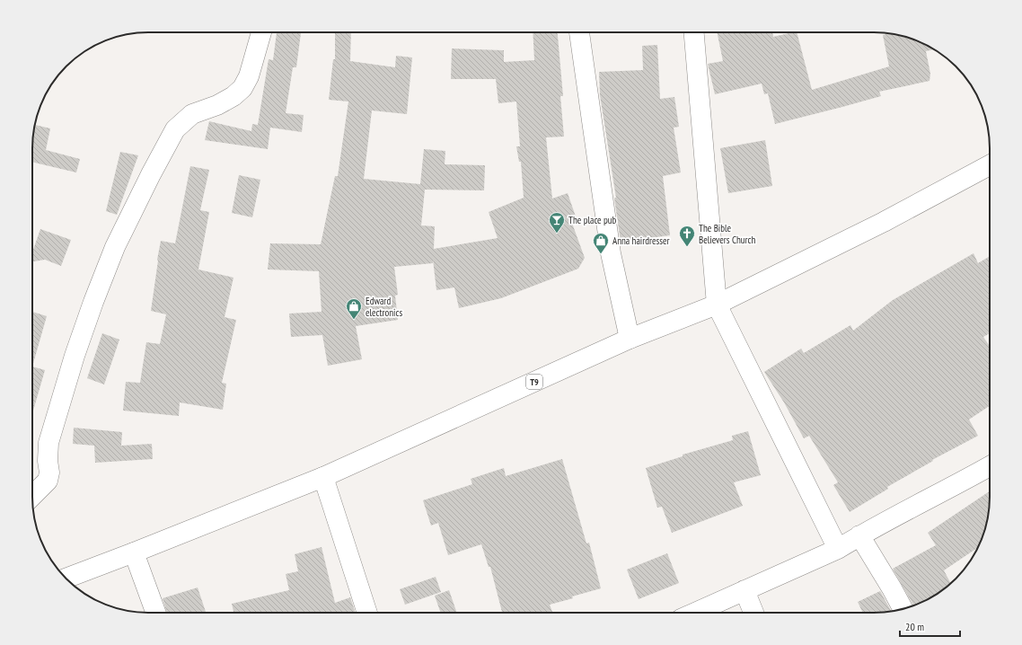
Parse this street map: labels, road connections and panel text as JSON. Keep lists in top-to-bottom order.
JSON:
{
  "streets": {
    "main road": ["T9"]
  },
  "places": {
    "bar": ["The place pub"],
    "church": ["The Bible Believers Church"],
    "shop": ["Anna hairdresser", "Edward electronics"]
  },
  "scale_bar": "20 m"
}
